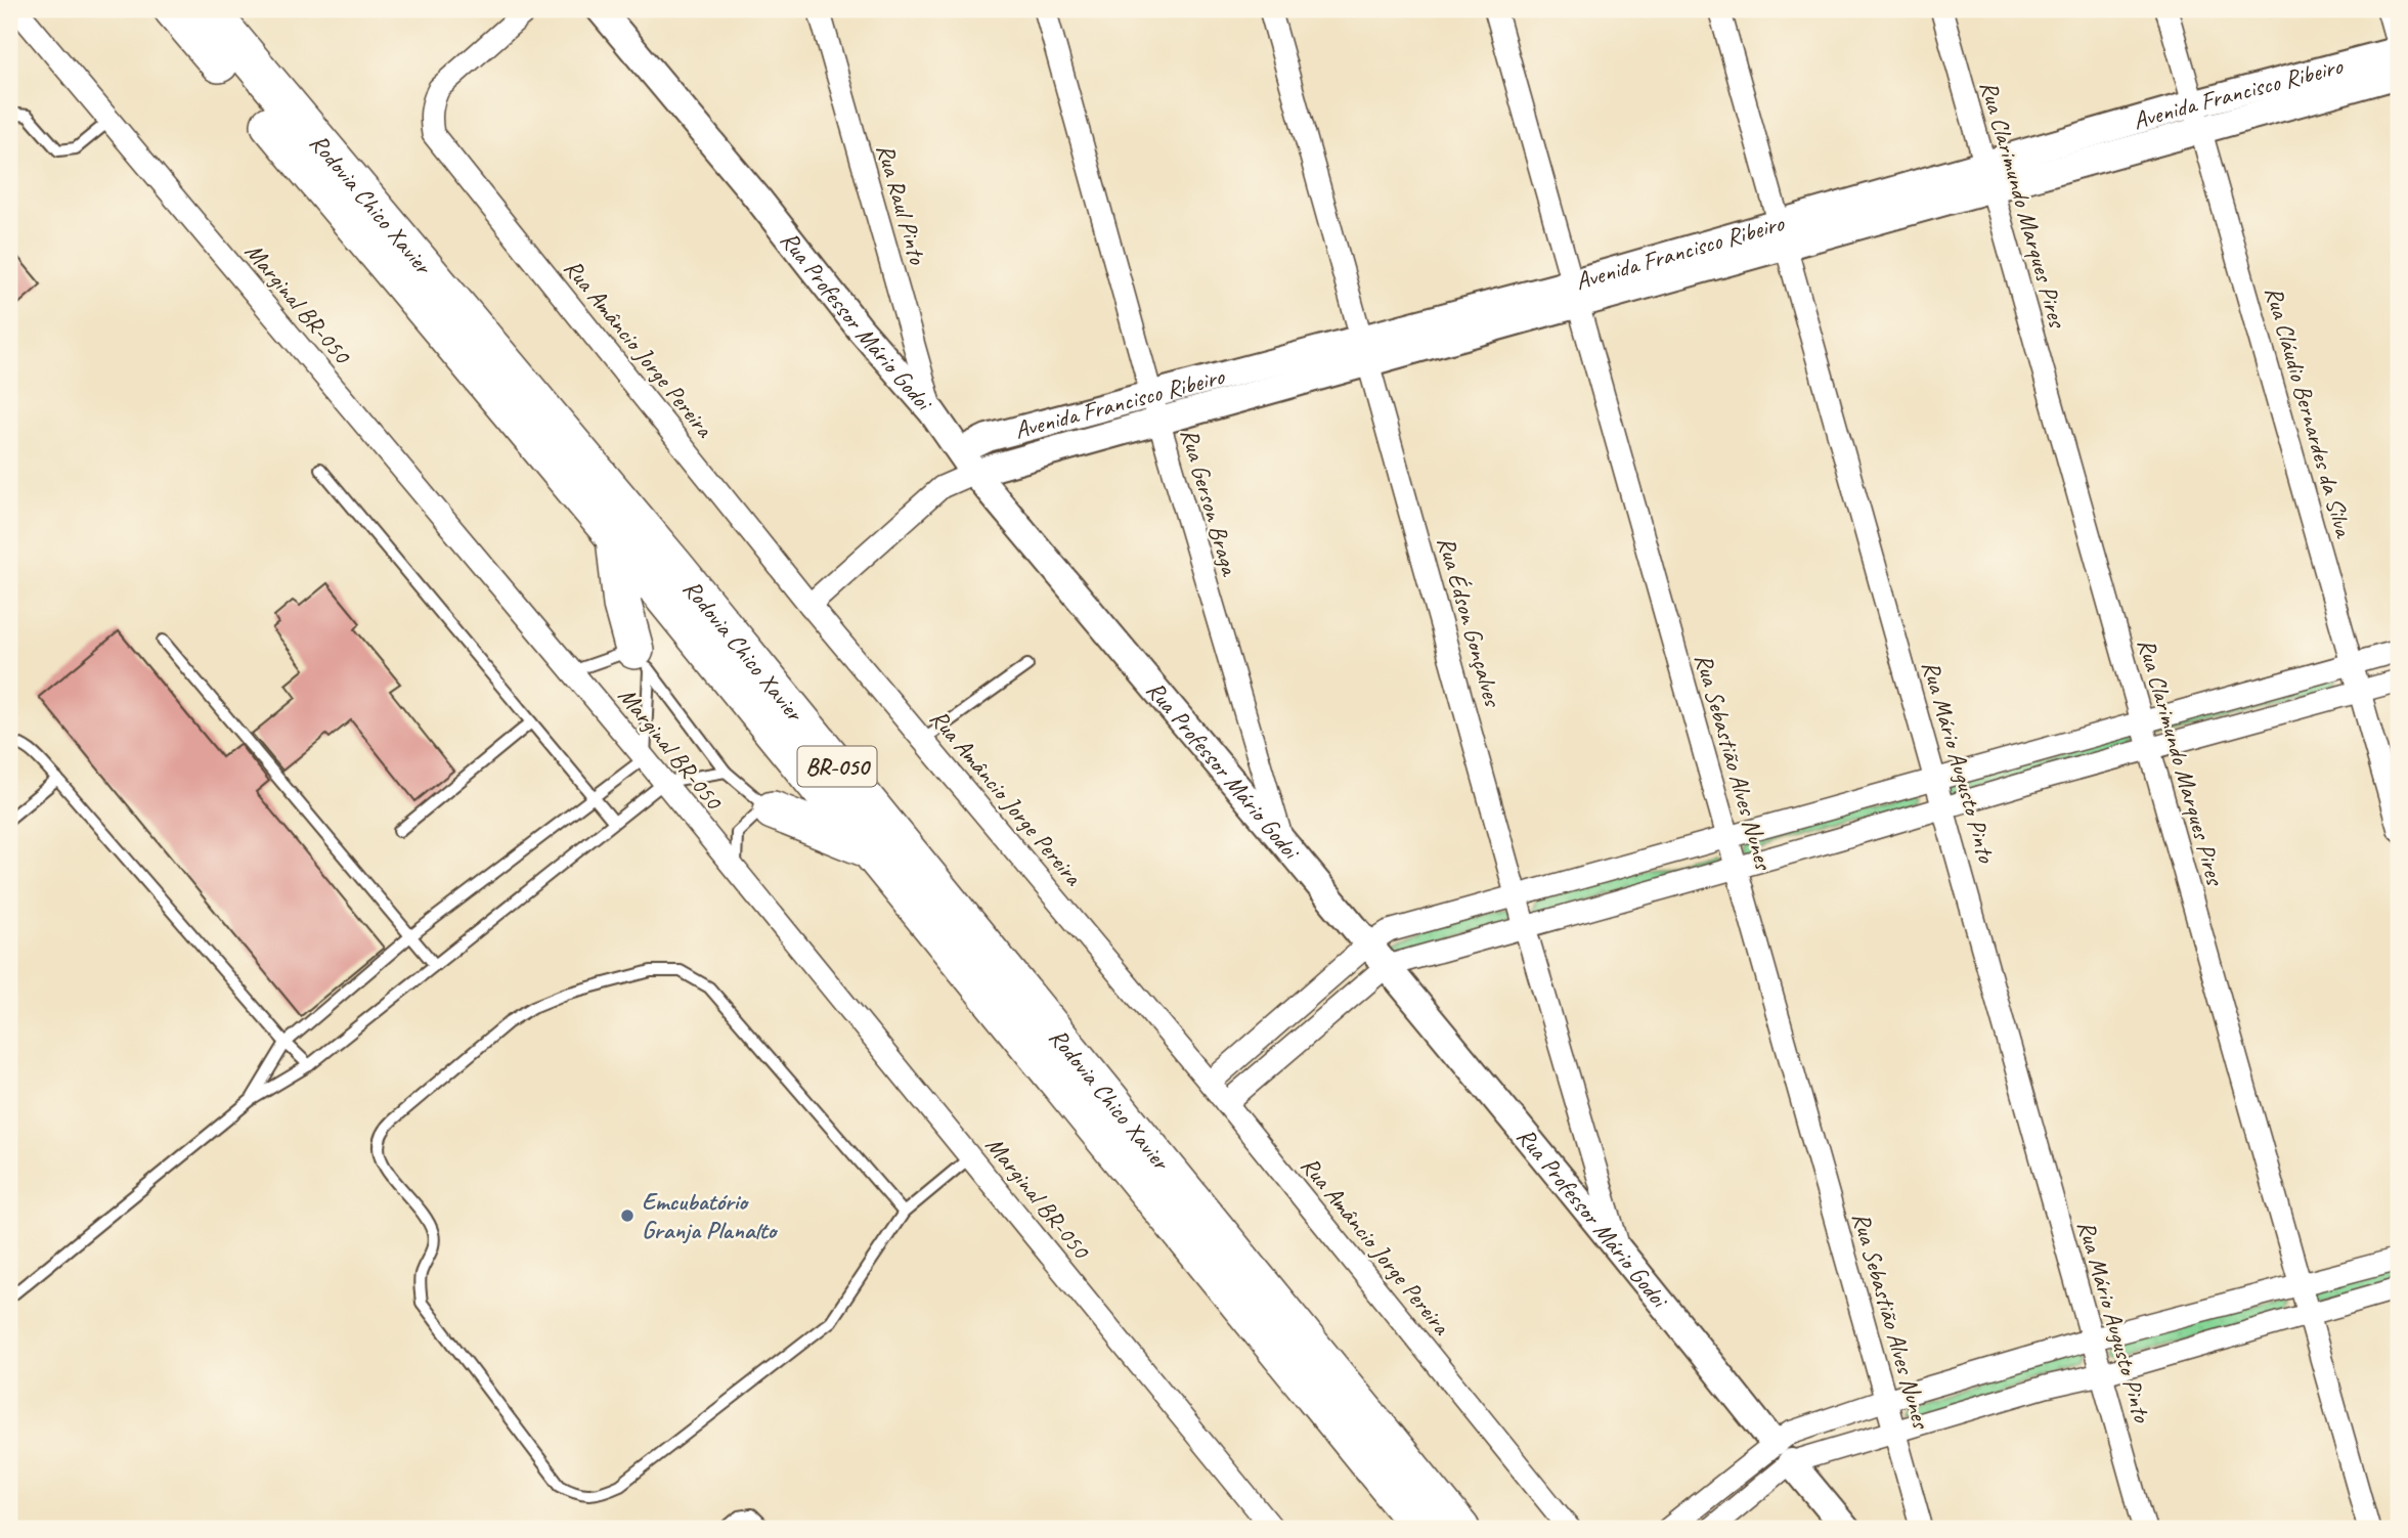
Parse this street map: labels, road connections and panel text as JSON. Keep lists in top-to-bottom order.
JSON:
{
  "streets": {
    "highway": ["Rodovia Chico Xavier", "BR-050"],
    "street": [
      "Avenida Francisco Ribeiro",
      "Rua Raul Pinto",
      "Rua Clarimundo Marques Pires",
      "Marginal BR-050",
      "Rua Professor Mário Godoi",
      "Rua Amâncio Jorge Pereira",
      "Rua Cláudio Bernardes da Silva",
      "Rua Gerson Braga",
      "Rua Édson Gonçalves",
      "Rua Sebastião Alves Nunes",
      "Rua Mário Augusto Pinto"
    ]
  },
  "crossings": [
    ["Avenida Francisco Ribeiro", "Rua Clarimundo Marques Pires"],
    ["Avenida Francisco Ribeiro", "Rua Professor Mário Godoi"],
    ["Avenida Francisco Ribeiro", "Rua Cláudio Bernardes da Silva"],
    ["Avenida Francisco Ribeiro", "Rua Gerson Braga"],
    ["Avenida Francisco Ribeiro", "Rua Édson Gonçalves"],
    ["Avenida Francisco Ribeiro", "Rua Sebastião Alves Nunes"],
    ["Avenida Francisco Ribeiro", "Rua Mário Augusto Pinto"],
    ["Rua Raul Pinto", "Rua Professor Mário Godoi"],
    ["Rua Professor Mário Godoi", "Rua Gerson Braga"],
    ["Rua Professor Mário Godoi", "Rua Édson Gonçalves"]
  ],
  "places": ["Emcubatório Granja Planalto"]
}
